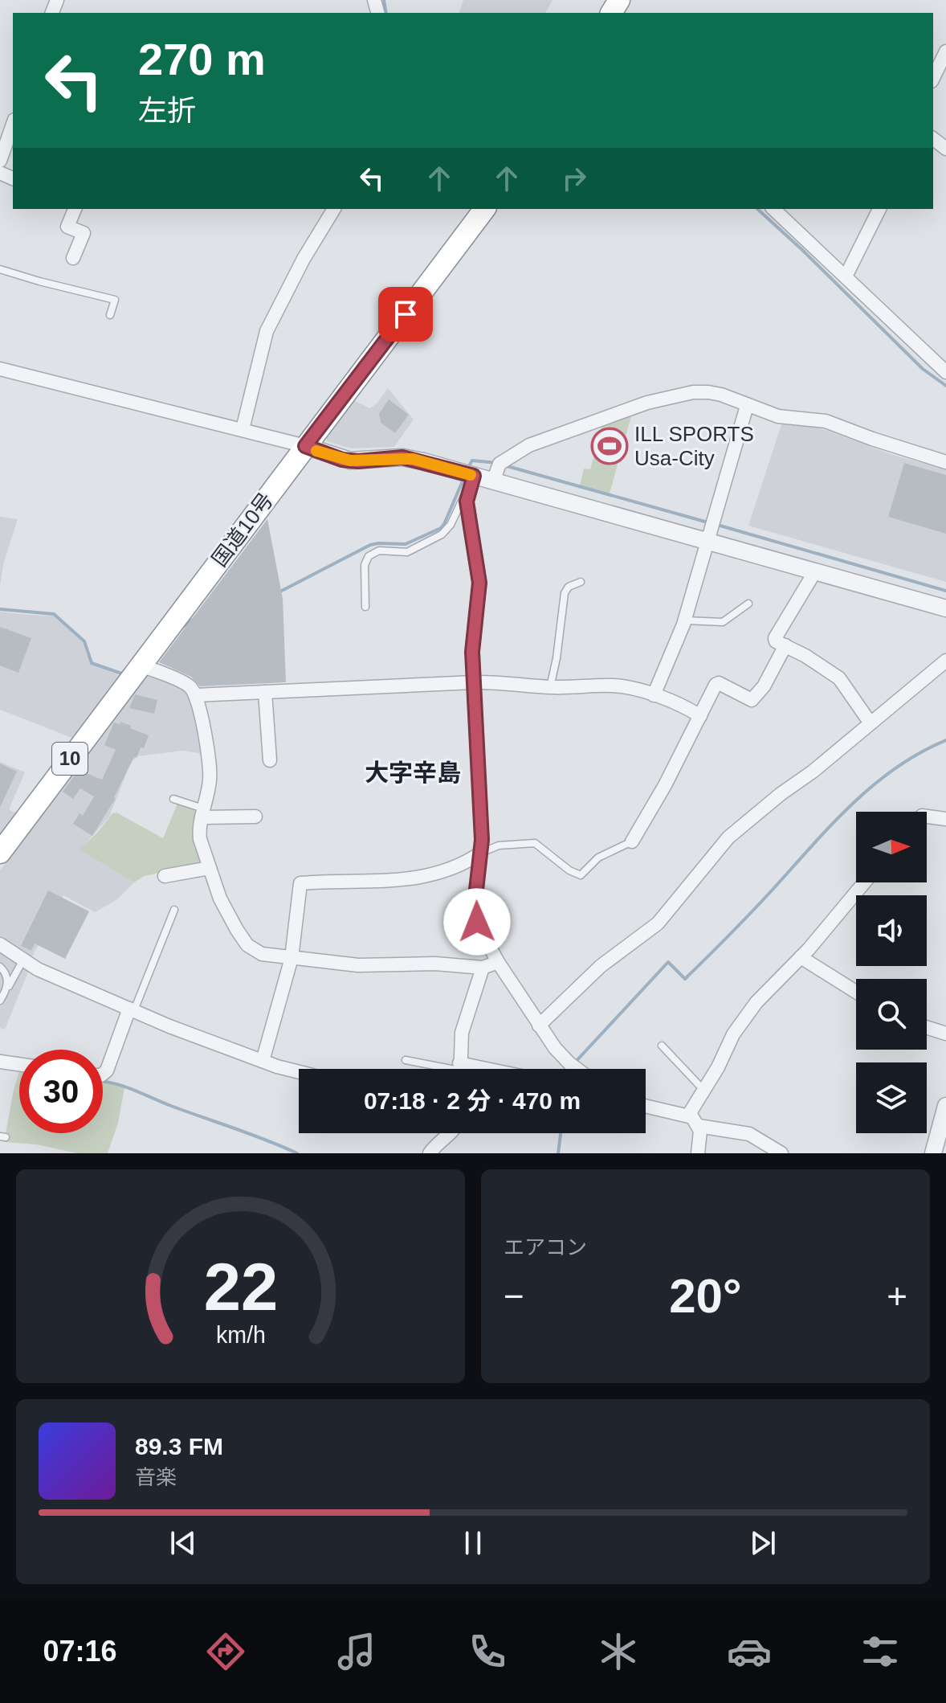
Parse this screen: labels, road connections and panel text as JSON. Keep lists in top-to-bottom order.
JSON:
{
  "streets": {
    "highway": ["国道10号", "10"]
  },
  "districts": ["大字辛島"],
  "places": {
    "sports": ["ILL SPORTS Usa-City"]
  },
  "north": "right",
  "page": {
    "turn": ["270 m", "左折"],
    "limit": "30",
    "trip": "07:18 · 2 分 · 470 m",
    "tile": "エアコン",
    "heat": ["−", "20°", "+"],
    "song": ["89.3 FM", "音楽"],
    "tabs": "07:16",
    "gauge": ["22", "km/h"]
  }
}
